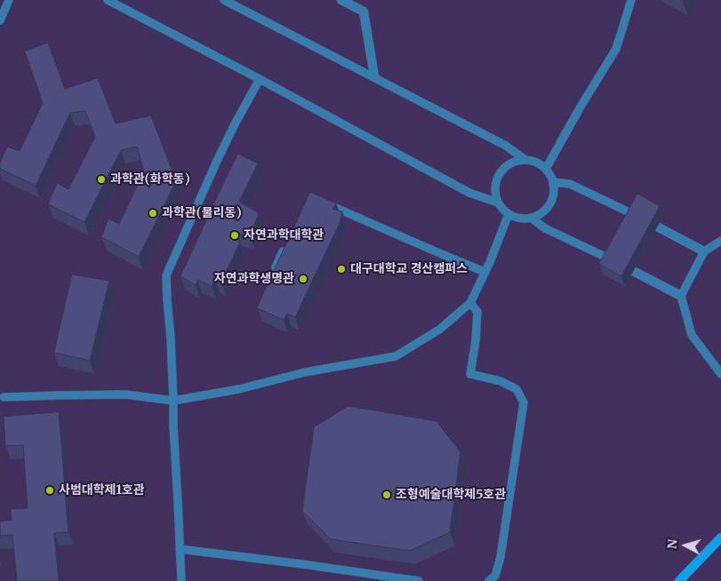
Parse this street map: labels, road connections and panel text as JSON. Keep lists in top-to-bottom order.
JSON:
{
  "places": [
    "과학관(화학동)",
    "과학관(물리동)",
    "자연과학대학관",
    "대구대학교 경산캠퍼스",
    "자연과학생명관",
    "사범대학제1호관",
    "조형예술대학제5호관"
  ],
  "north": "left"
}
